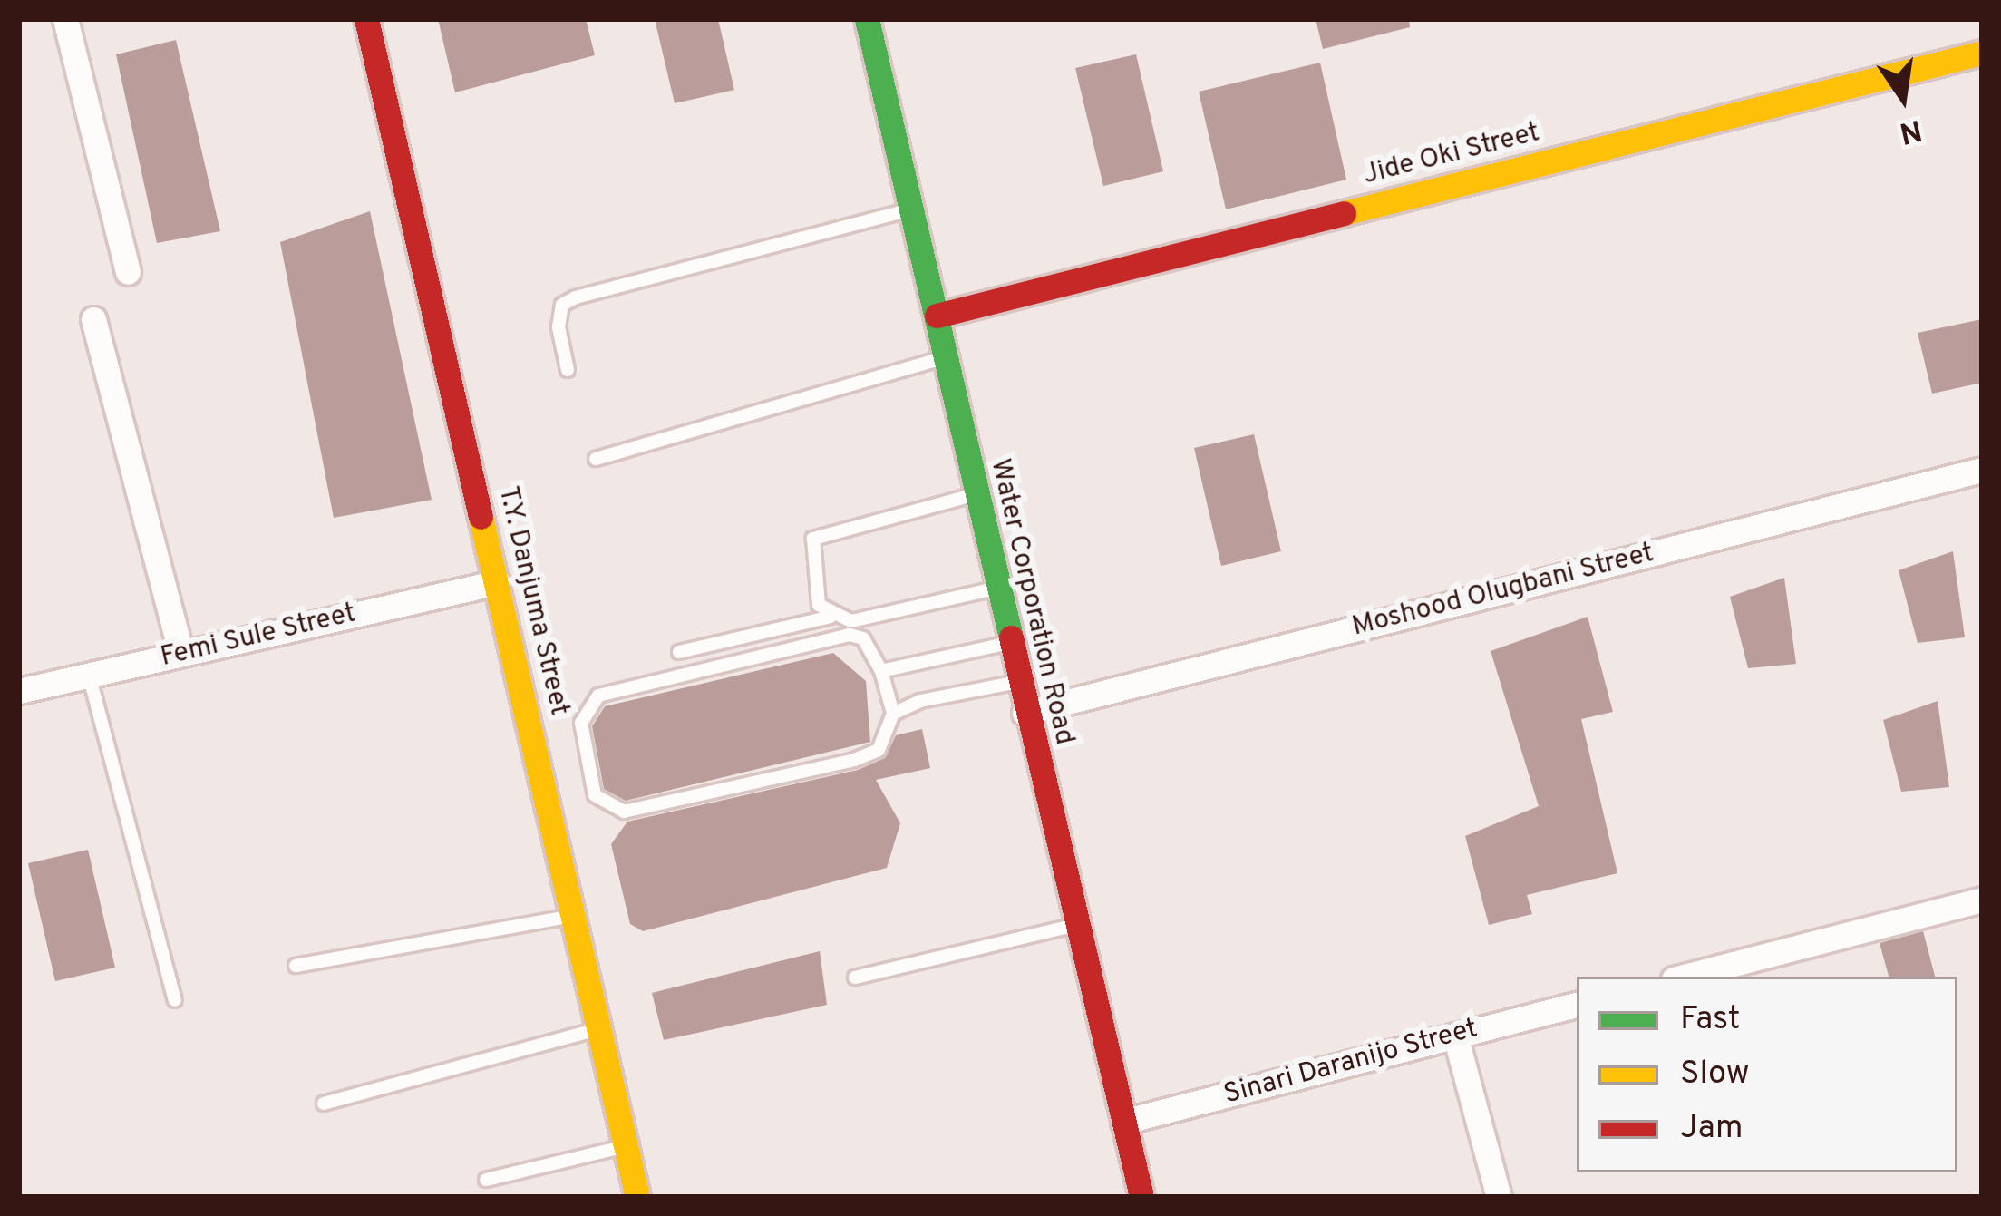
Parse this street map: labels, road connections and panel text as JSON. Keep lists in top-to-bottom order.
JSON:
{
  "streets": {
    "street": [
      "Jide Oki Street",
      "Moshood Olugbani Street",
      "T.Y. Danjuma Street",
      "Water Corporation Road",
      "Femi Sule Street",
      "Sinari Daranijo Street"
    ]
  },
  "crossings": [
    ["Jide Oki Street", "Water Corporation Road"],
    ["Moshood Olugbani Street", "Water Corporation Road"],
    ["T.Y. Danjuma Street", "Femi Sule Street"],
    ["Water Corporation Road", "Sinari Daranijo Street"]
  ],
  "legend": ["Fast", "Slow", "Jam"],
  "north": "bottom"
}
